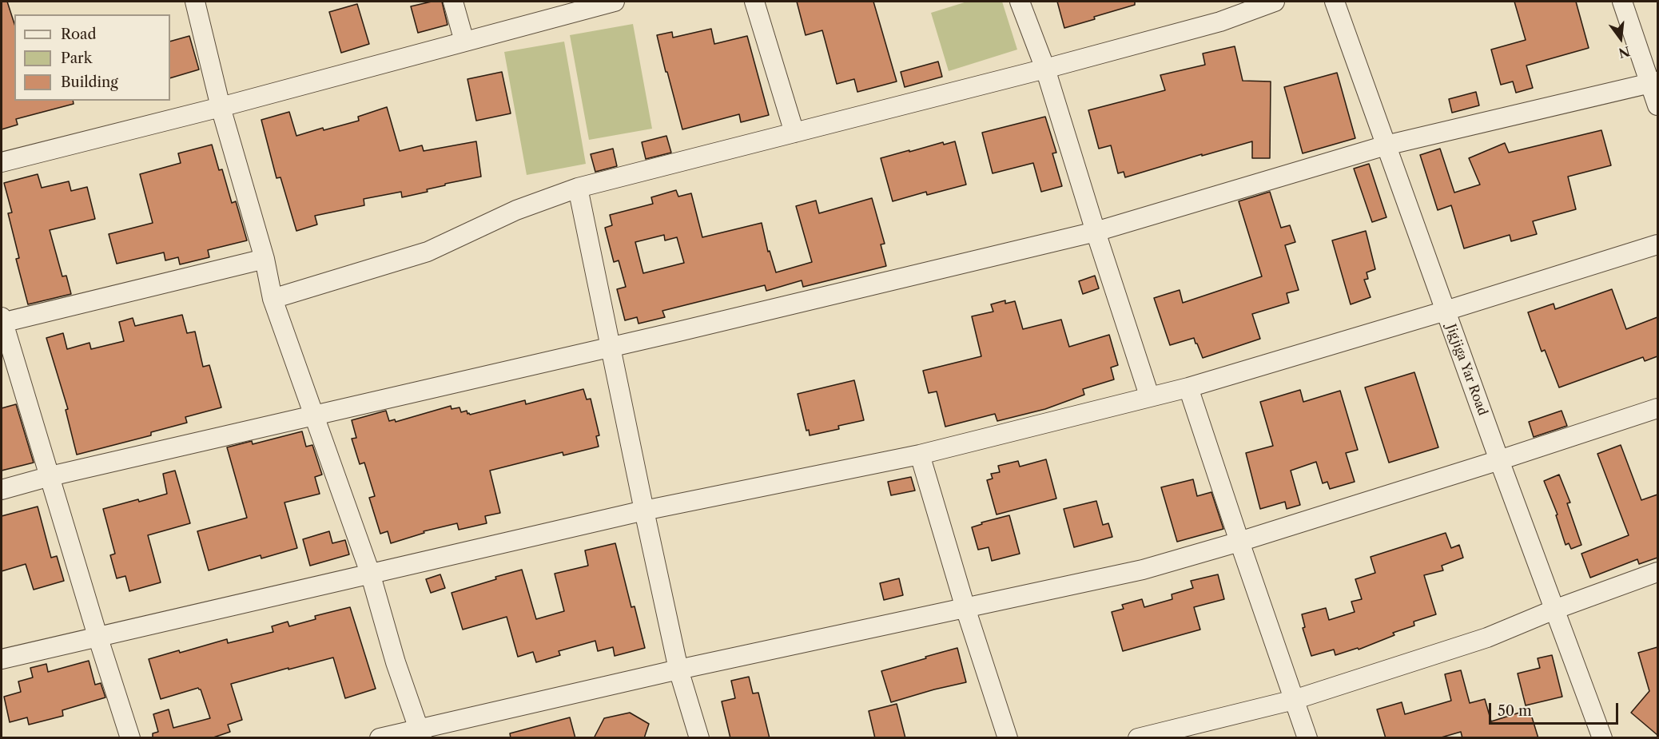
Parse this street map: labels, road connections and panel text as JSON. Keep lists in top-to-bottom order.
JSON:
{
  "streets": {
    "street": ["Jigjiga Yar Road"]
  },
  "legend": ["Road", "Park", "Building"],
  "scale_bar": "50 m",
  "north": "bottom"
}
